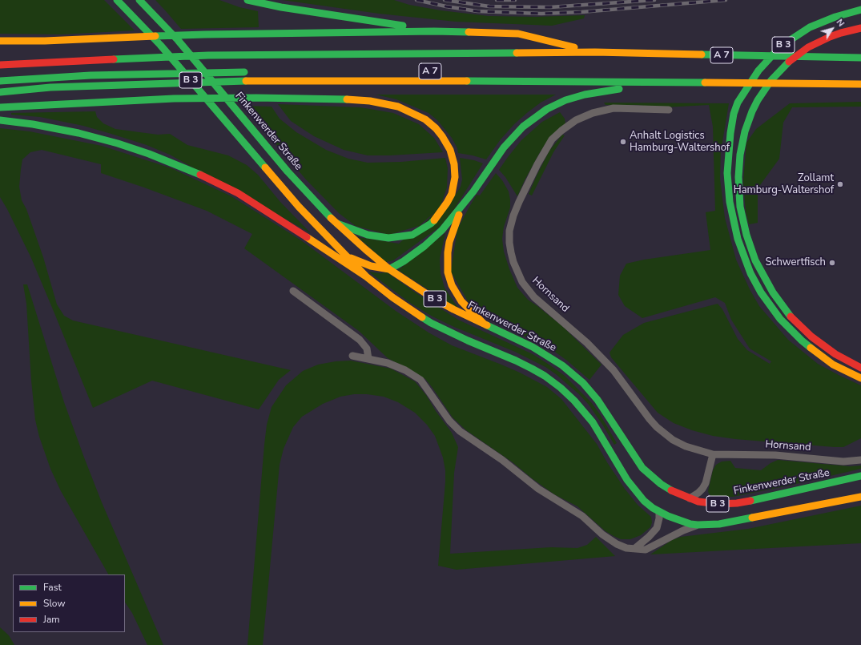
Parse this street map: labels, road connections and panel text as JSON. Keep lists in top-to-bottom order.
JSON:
{
  "streets": {
    "main road": ["B 3", "A 7", "Finkenwerder Straße"],
    "street": ["Hornsand"]
  },
  "places": ["Anhalt Logistics Hamburg-Waltershof", "Zollamt Hamburg-Waltershof", "Schwertfisch"],
  "legend": ["Fast", "Slow", "Jam"],
  "north": "top right"
}
